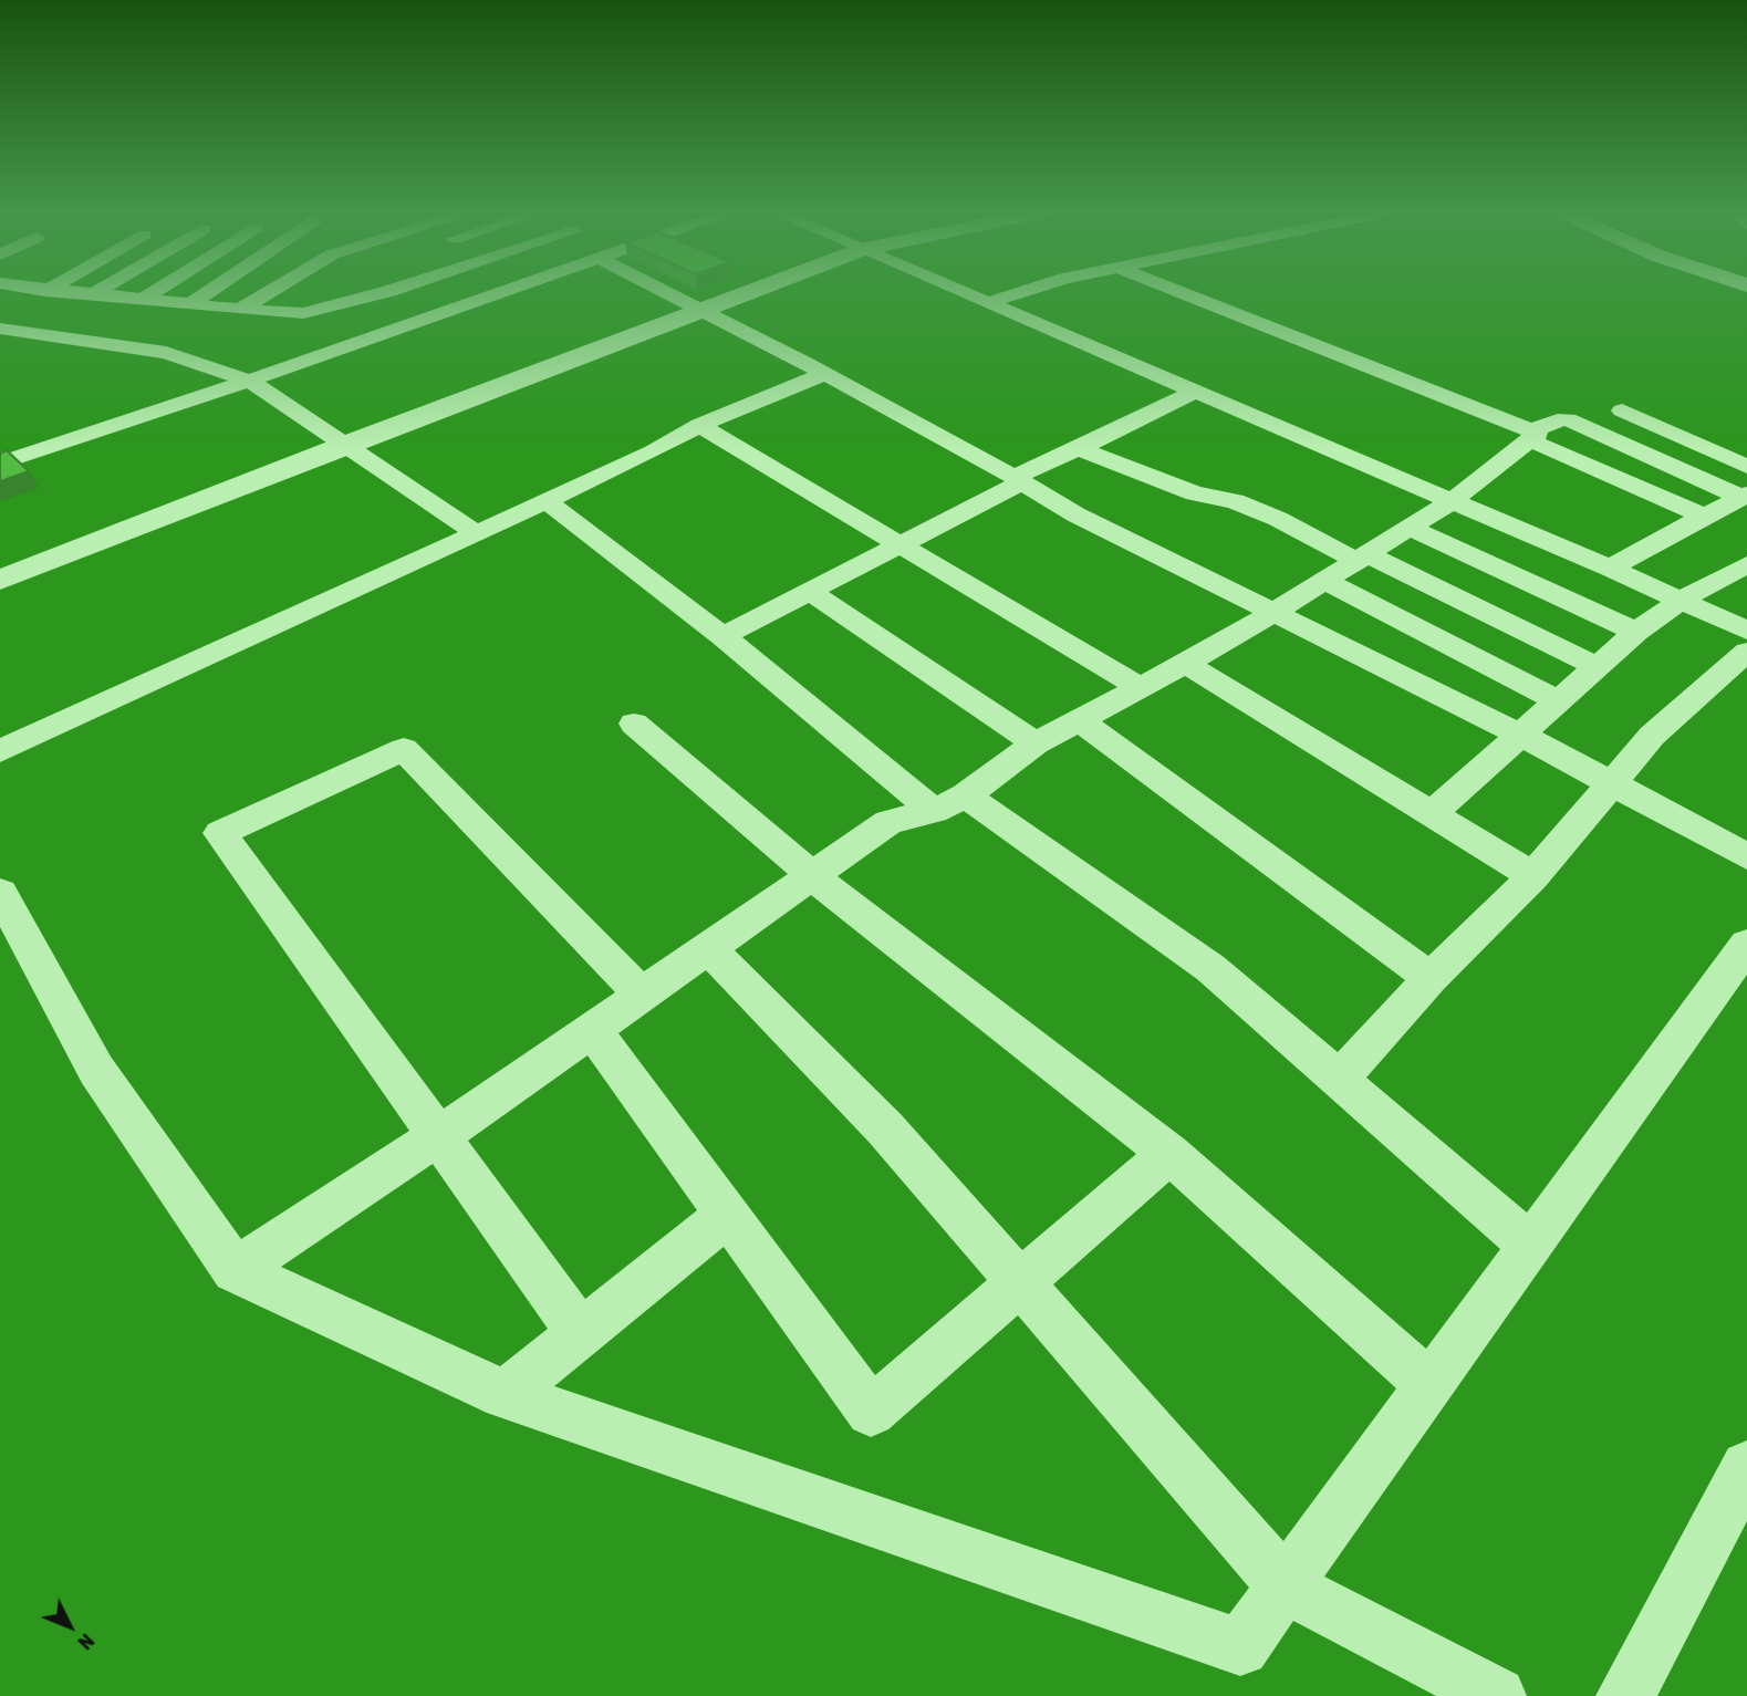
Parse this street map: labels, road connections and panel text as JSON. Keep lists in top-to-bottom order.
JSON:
{
  "north": "bottom right"
}
